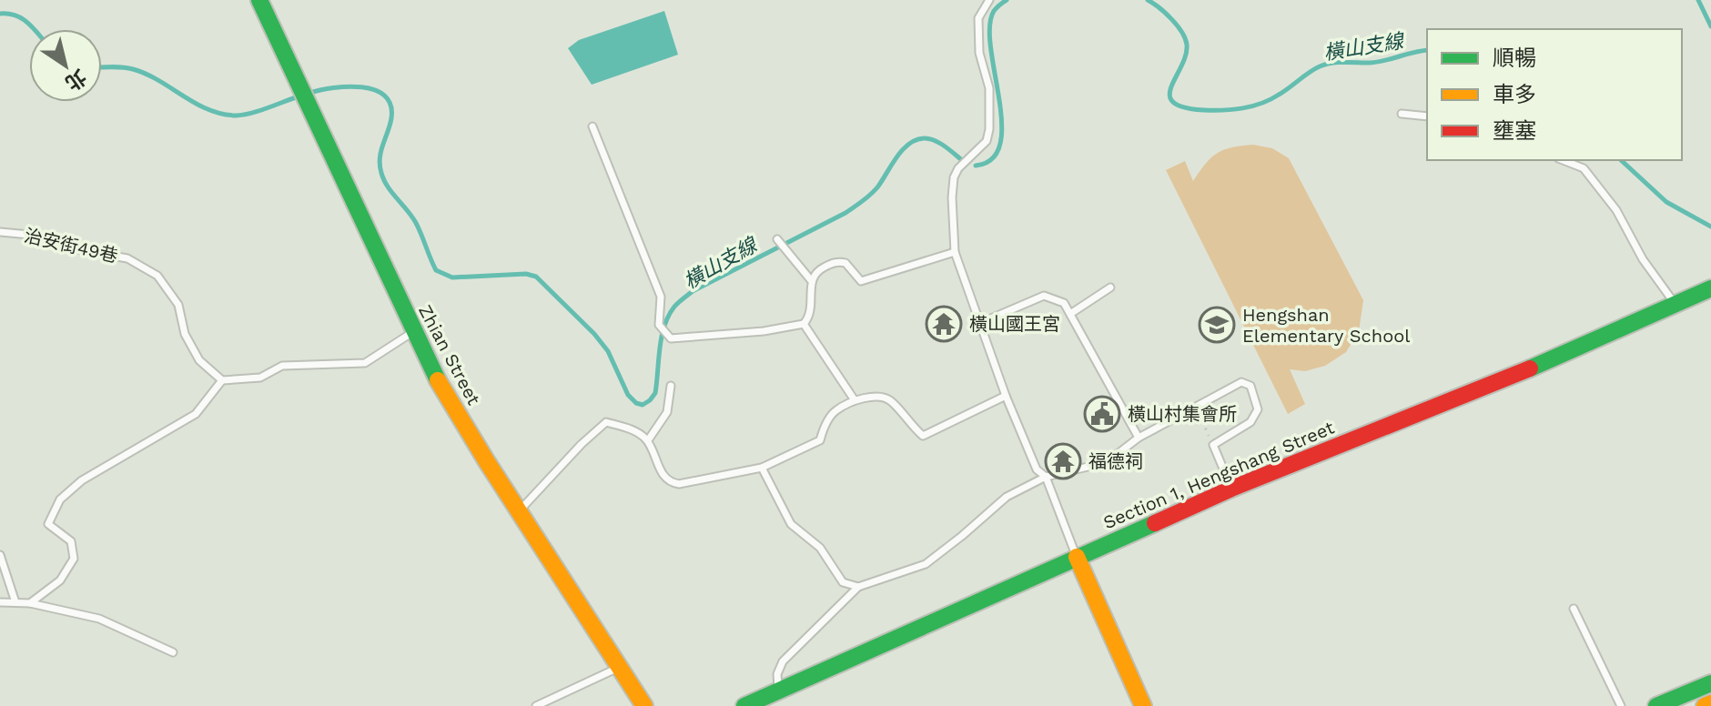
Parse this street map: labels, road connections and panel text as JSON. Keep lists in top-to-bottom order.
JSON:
{
  "streets": {
    "street": ["Zhian Street", "Section 1, Hengshang Street"],
    "lane": ["治安街49巷"]
  },
  "water": ["橫山支線"],
  "places": {
    "temple": ["橫山國王宮", "福德祠"],
    "school or university": ["Hengshan Elementary School"],
    "public building": ["橫山村集會所"]
  },
  "legend": ["順暢", "車多", "壅塞"],
  "north": "bottom right"
}
